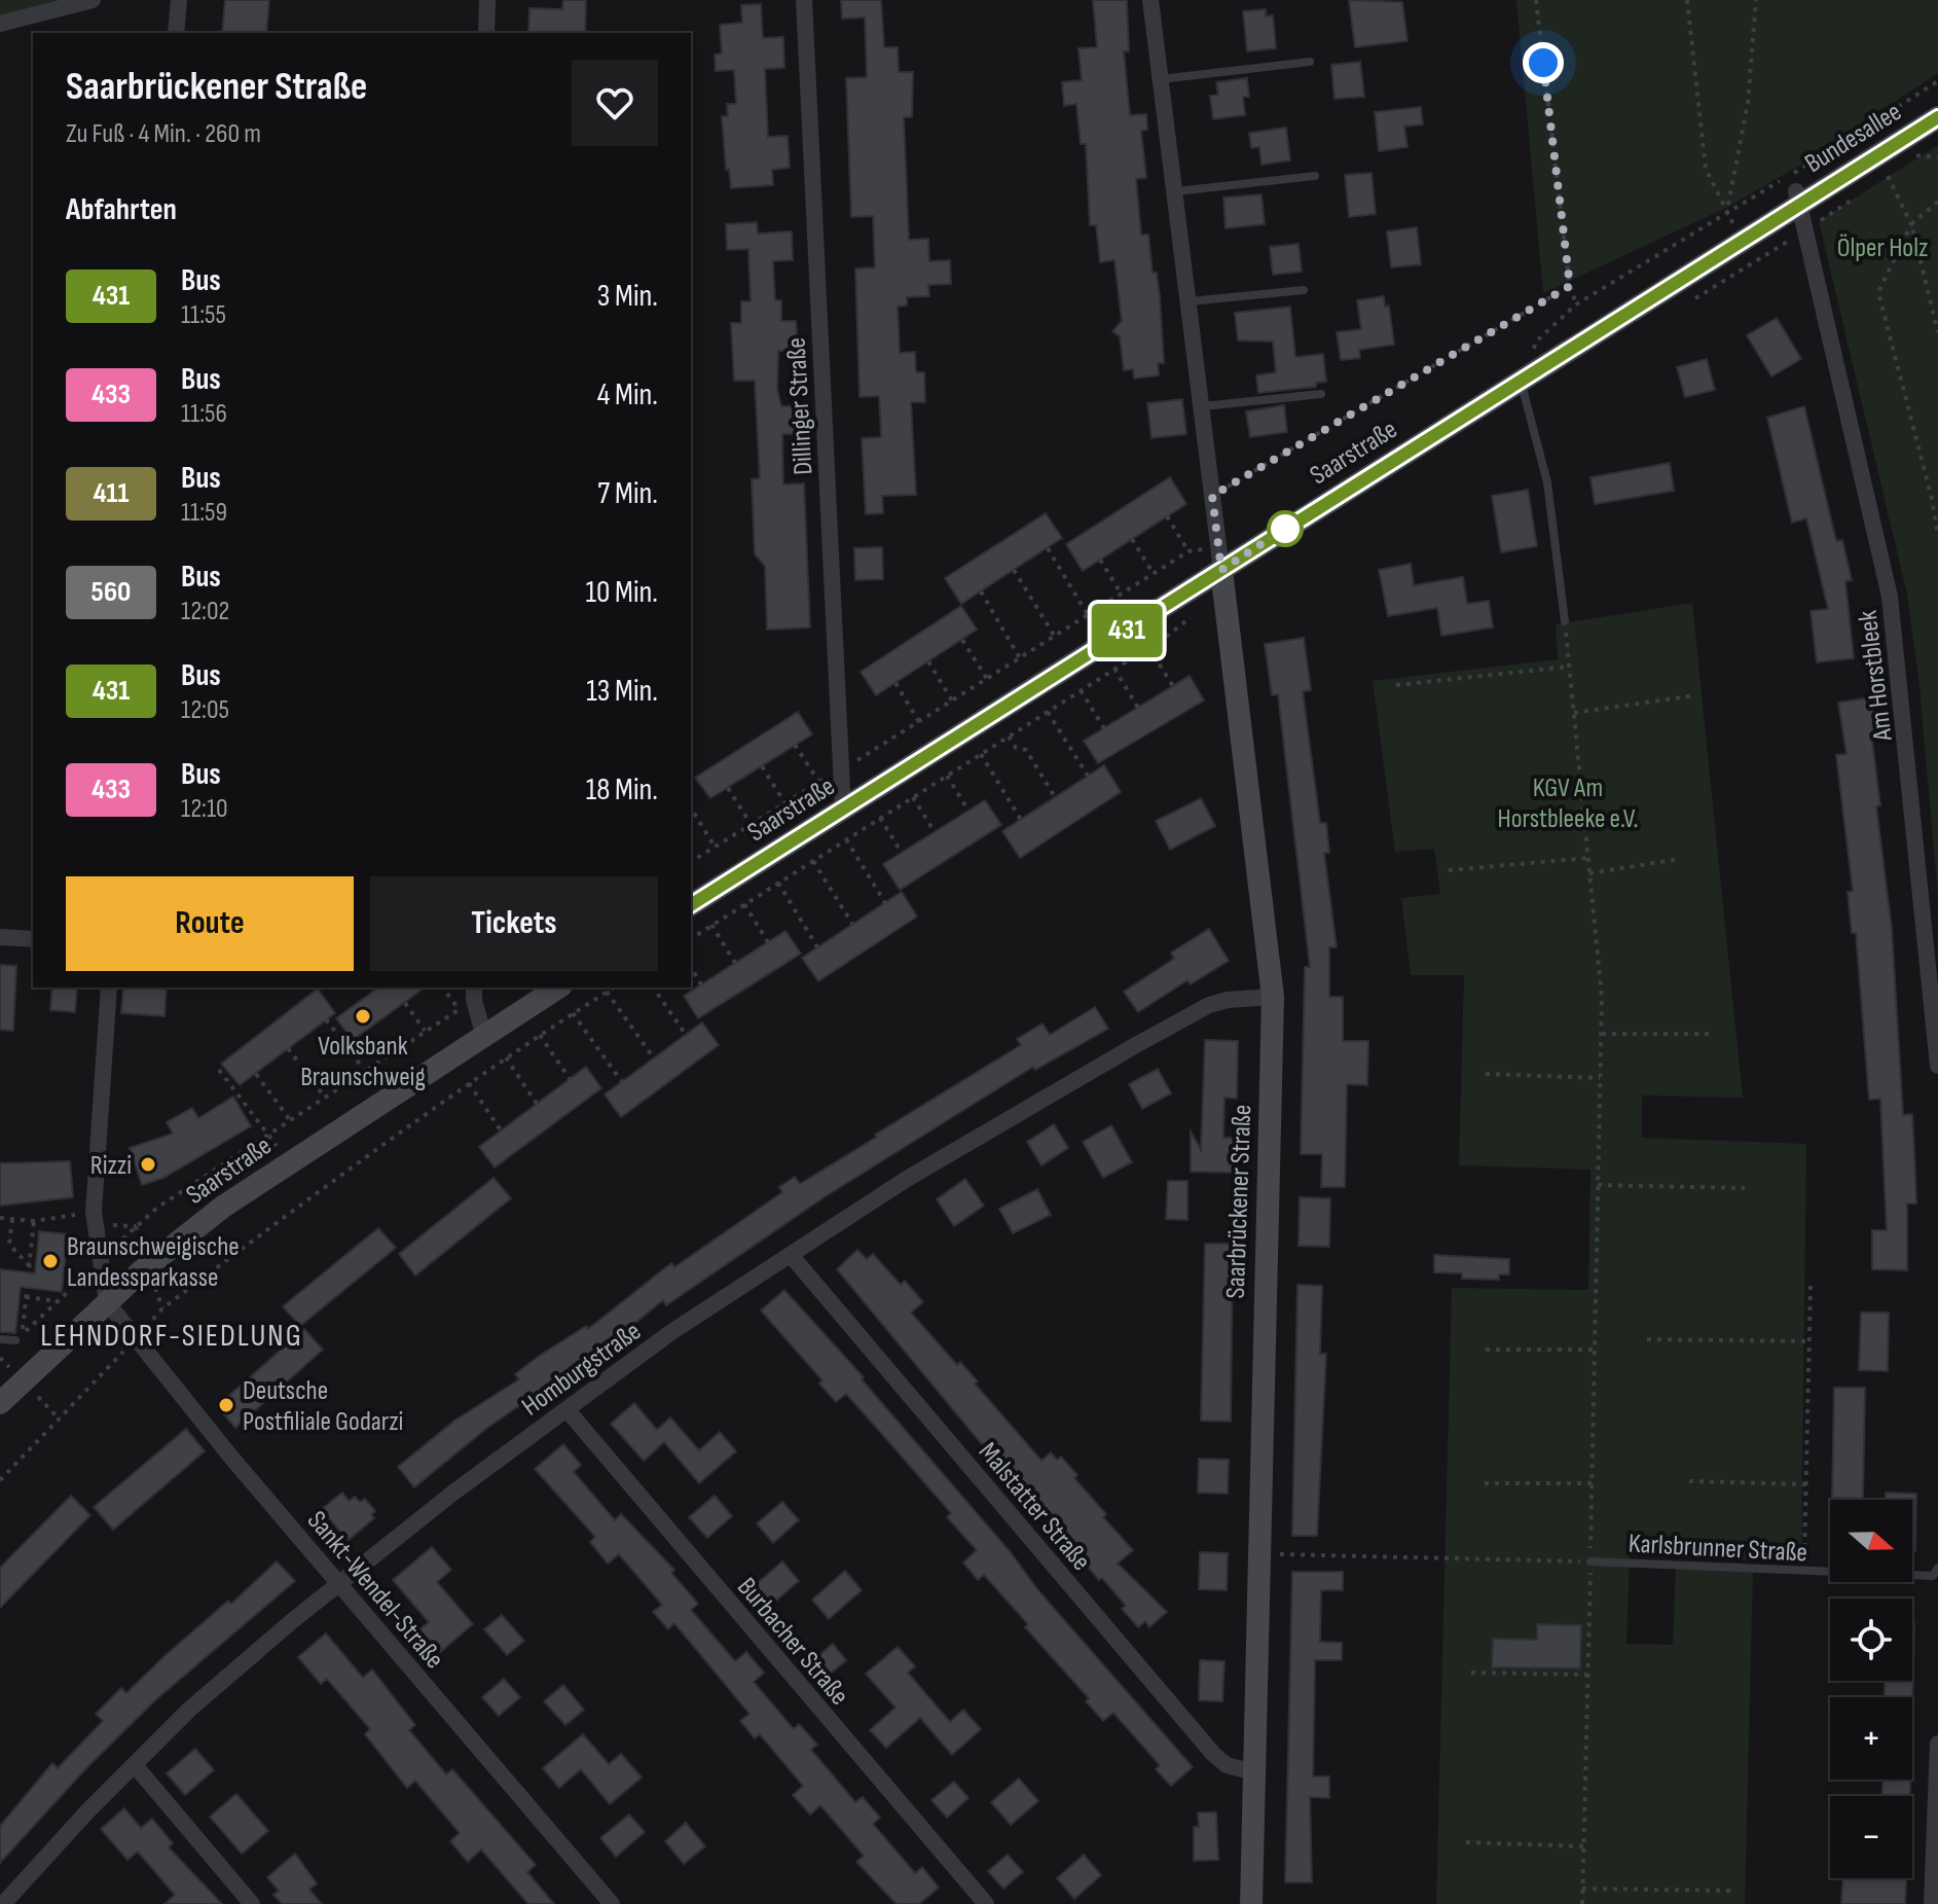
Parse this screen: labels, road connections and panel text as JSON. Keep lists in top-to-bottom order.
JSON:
{
  "streets": {
    "street": [
      "Bundesallee",
      "Dillinger Straße",
      "Saarstraße",
      "Am Horstbleek",
      "Saarbrückener Straße",
      "Homburgstraße",
      "Malstatter Straße",
      "Sankt-Wendel-Straße",
      "Burbacher Straße"
    ],
    "lane": ["Karlsbrunner Straße"]
  },
  "crossings": [
    ["Bundesallee", "Saarstraße"],
    ["Bundesallee", "Am Horstbleek"],
    ["Dillinger Straße", "Saarstraße"],
    ["Saarstraße", "Am Horstbleek"],
    ["Saarstraße", "Saarbrückener Straße"],
    ["Saarstraße", "Sankt-Wendel-Straße"],
    ["Saarbrückener Straße", "Homburgstraße"],
    ["Saarbrückener Straße", "Malstatter Straße"],
    ["Homburgstraße", "Malstatter Straße"],
    ["Homburgstraße", "Sankt-Wendel-Straße"],
    ["Homburgstraße", "Burbacher Straße"]
  ],
  "districts": ["LEHNDORF-SIEDLUNG"],
  "parks": ["Ölper Holz", "KGV Am Horstbleeke e.V."],
  "places": [
    "Volksbank Braunschweig",
    "Rizzi",
    "Braunschweigische Landessparkasse",
    "Deutsche Postfiliale Godarzi"
  ],
  "lines": ["bus line 431"],
  "north": "right",
  "page": {
    "on_map": "431",
    "heading": [
      ["Saarbrückener Straße", "Zu Fuß · 4 Min. · 260 m"],
      "Abfahrten"
    ],
    "list": [
      {
        "mark": "431",
        "name": "Bus",
        "note": "11:55",
        "value": "3 Min."
      },
      {
        "mark": "433",
        "name": "Bus",
        "note": "11:56",
        "value": "4 Min."
      },
      {
        "mark": "411",
        "name": "Bus",
        "note": "11:59",
        "value": "7 Min."
      },
      {
        "mark": "560",
        "name": "Bus",
        "note": "12:02",
        "value": "10 Min."
      },
      {
        "mark": "431",
        "name": "Bus",
        "note": "12:05",
        "value": "13 Min."
      },
      {
        "mark": "433",
        "name": "Bus",
        "note": "12:10",
        "value": "18 Min."
      }
    ],
    "buttons": ["Route", "Tickets"],
    "map_buttons": ["+", "−"]
  }
}
